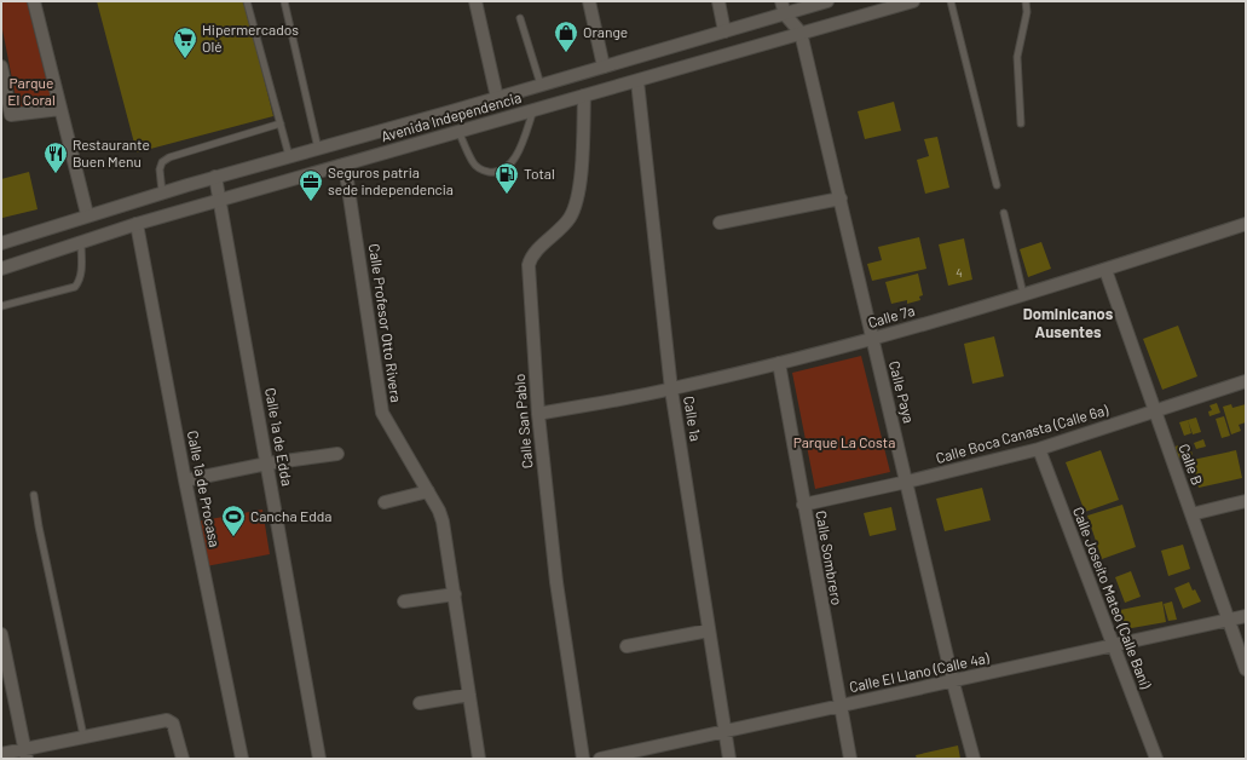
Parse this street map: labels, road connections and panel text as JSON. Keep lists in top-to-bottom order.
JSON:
{
  "streets": {
    "street": [
      "Avenida Independencia",
      "Calle 7a",
      "Calle Profesor Otto Rivera",
      "Calle Paya",
      "Calle 1a",
      "Calle San Pablo",
      "Calle Boca Canasta (Calle 6a)",
      "Calle 1a de Edda",
      "Calle B",
      "Calle 1a de Procasa",
      "Calle Sombrero",
      "Calle Joseíto Mateo (Calle Baní)",
      "Calle El Llano (Calle 4a)"
    ]
  },
  "crossings": [
    ["Avenida Independencia", "Calle Profesor Otto Rivera"],
    ["Avenida Independencia", "Calle Paya"],
    ["Avenida Independencia", "Calle 1a"],
    ["Avenida Independencia", "Calle San Pablo"],
    ["Avenida Independencia", "Calle 1a de Edda"],
    ["Avenida Independencia", "Calle 1a de Procasa"],
    ["Calle 7a", "Calle Paya"],
    ["Calle 7a", "Calle 1a"],
    ["Calle 7a", "Calle San Pablo"],
    ["Calle 7a", "Calle B"],
    ["Calle 7a", "Calle Sombrero"],
    ["Calle Paya", "Calle Boca Canasta (Calle 6a)"],
    ["Calle Paya", "Calle El Llano (Calle 4a)"],
    ["Calle 1a", "Calle El Llano (Calle 4a)"],
    ["Calle Boca Canasta (Calle 6a)", "Calle B"],
    ["Calle Boca Canasta (Calle 6a)", "Calle Sombrero"],
    ["Calle Boca Canasta (Calle 6a)", "Calle Joseíto Mateo (Calle Baní)"],
    ["Calle B", "Calle El Llano (Calle 4a)"],
    ["Calle Sombrero", "Calle El Llano (Calle 4a)"],
    ["Calle Joseíto Mateo (Calle Baní)", "Calle El Llano (Calle 4a)"]
  ],
  "districts": ["Dominicanos Ausentes"],
  "parks": ["Parque El Coral", "Parque La Costa"],
  "places": {
    "shop": ["Orange"],
    "supermarket": ["Hipermercados Olé"],
    "restaurant": ["Restaurante Buen Menu"],
    "fuel station": ["Total"],
    "office": ["Seguros patria sede independencia"],
    "sports": ["Cancha Edda"]
  },
  "house_numbers": ["4"]
}
